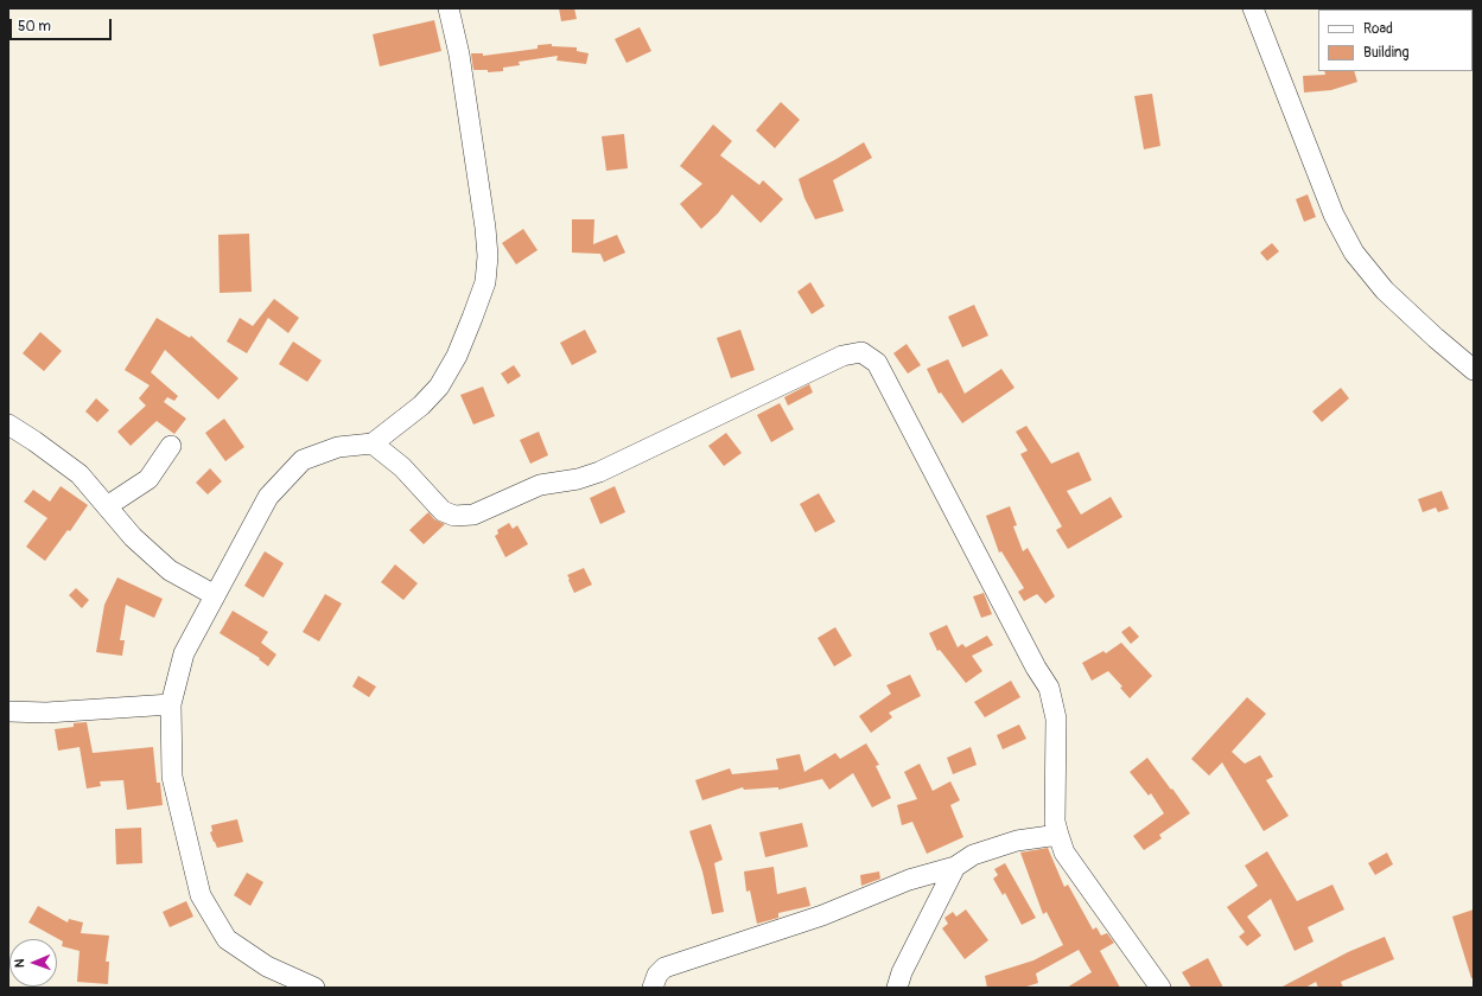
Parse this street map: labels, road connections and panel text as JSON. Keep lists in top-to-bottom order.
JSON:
{
  "legend": ["Road", "Building"],
  "scale_bar": "50 m",
  "north": "left"
}
